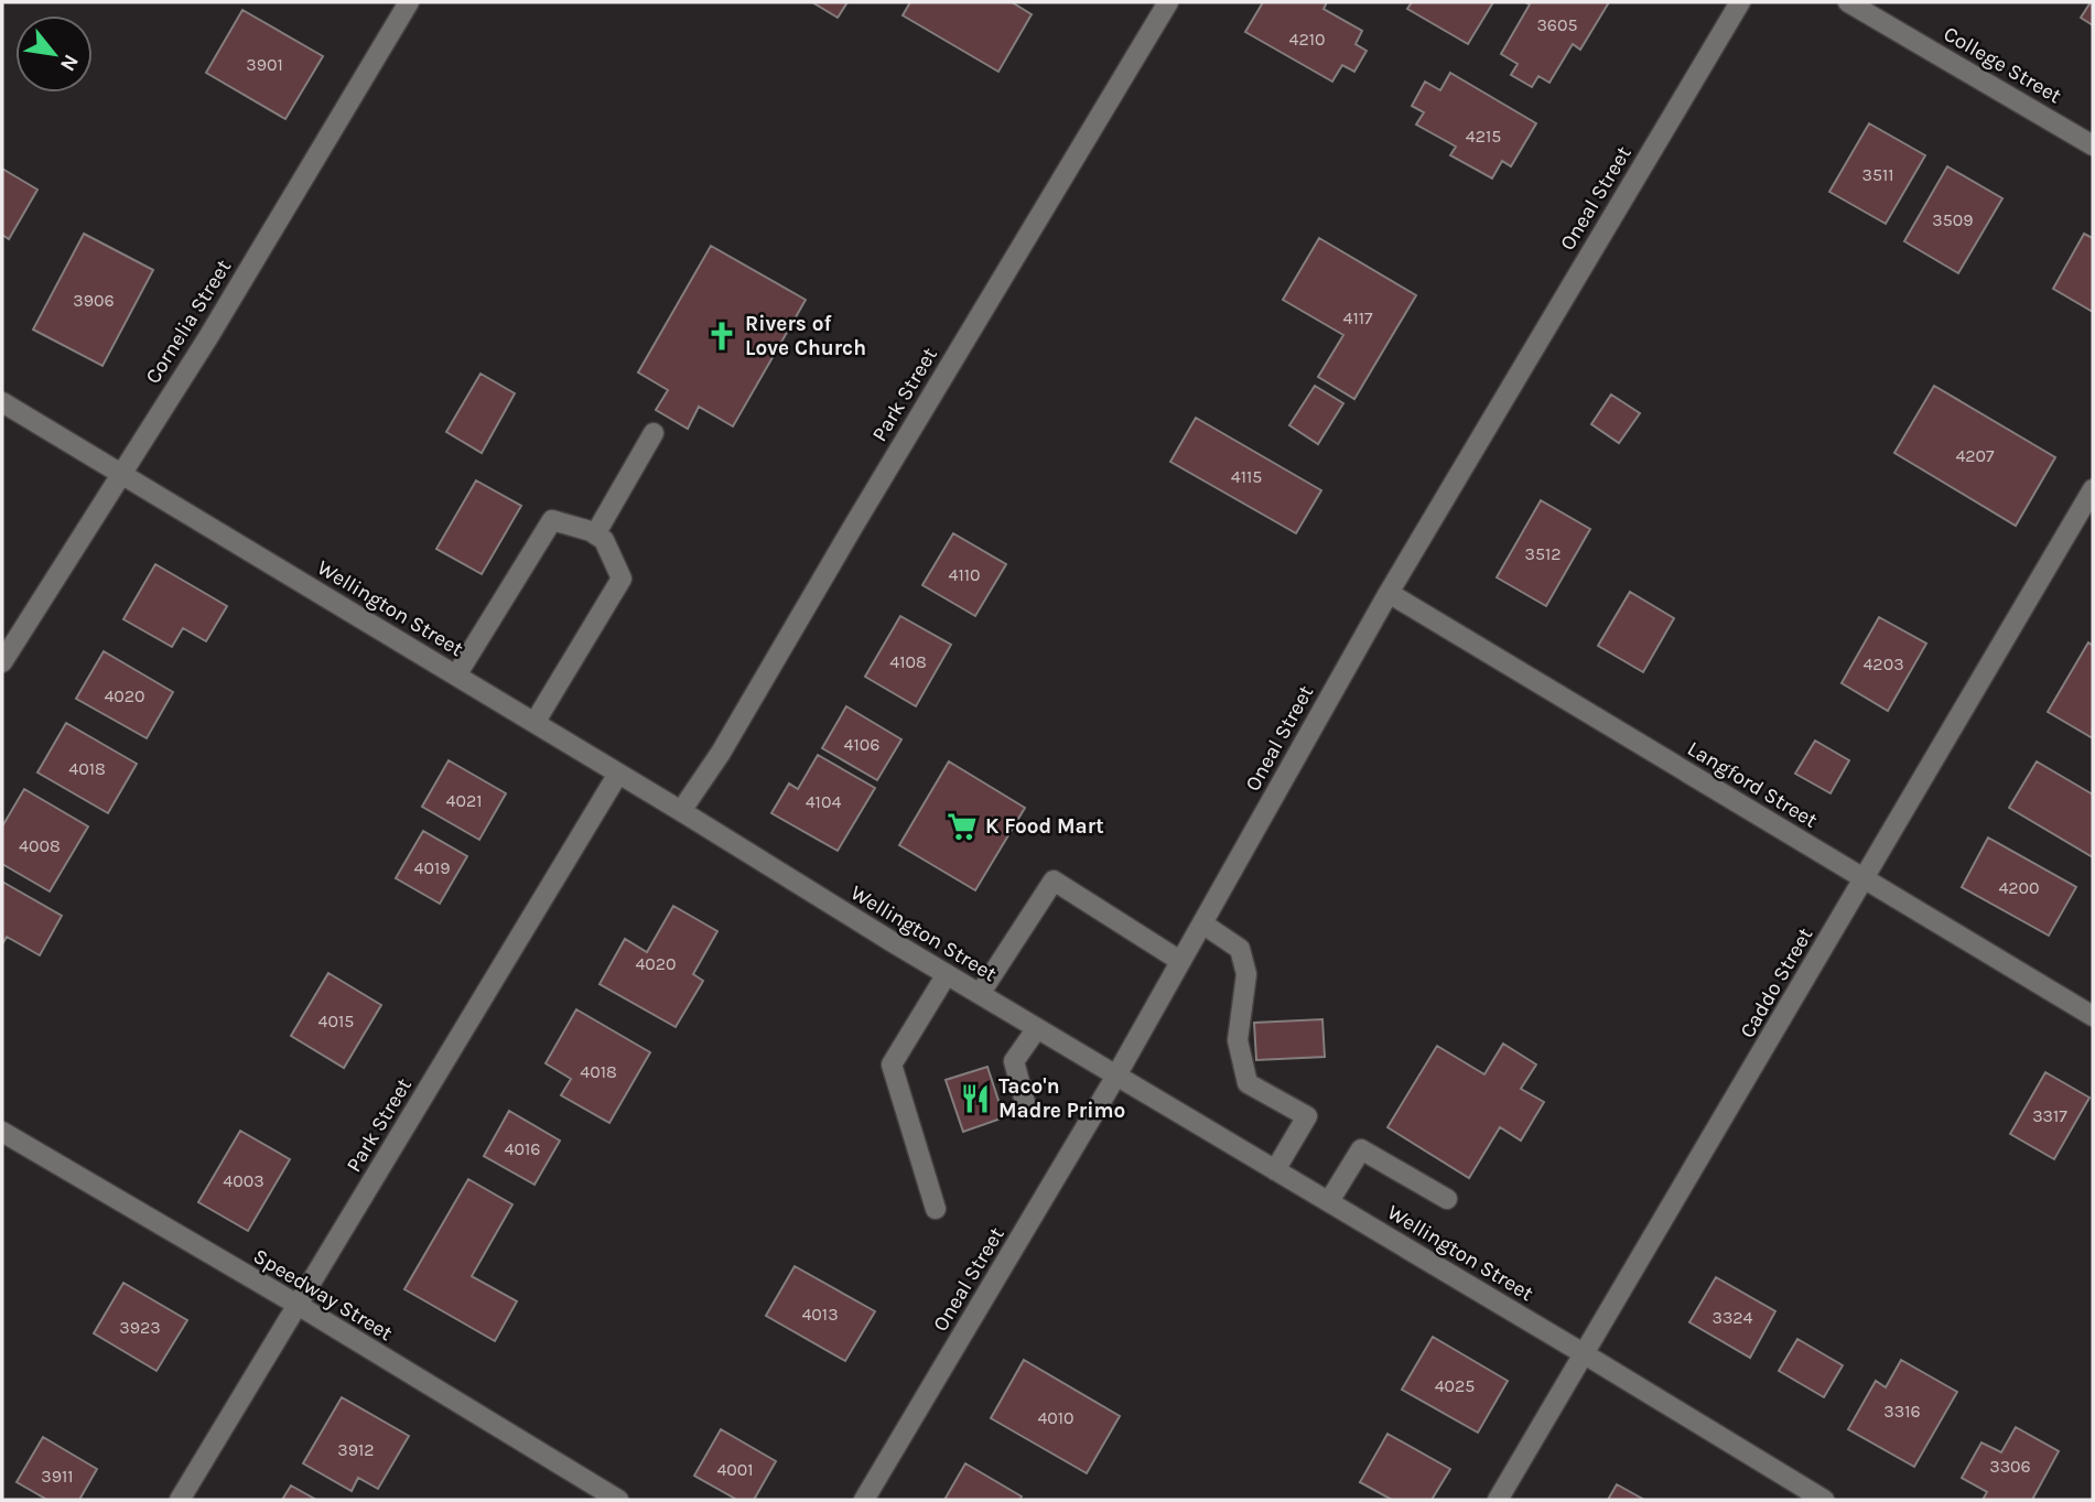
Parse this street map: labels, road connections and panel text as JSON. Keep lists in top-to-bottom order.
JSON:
{
  "streets": {
    "street": [
      "College Street",
      "Oneal Street",
      "Cornelia Street",
      "Park Street",
      "Wellington Street",
      "Langford Street",
      "Caddo Street",
      "Speedway Street"
    ]
  },
  "crossings": [
    ["Oneal Street", "Wellington Street"],
    ["Oneal Street", "Langford Street"],
    ["Cornelia Street", "Wellington Street"],
    ["Park Street", "Wellington Street"],
    ["Park Street", "Speedway Street"],
    ["Wellington Street", "Caddo Street"],
    ["Langford Street", "Caddo Street"]
  ],
  "places": {
    "church": ["Rivers of Love Church"],
    "supermarket": ["K Food Mart"],
    "restaurant": ["Taco'n Madre Primo"]
  },
  "house_numbers": [
    "3605",
    "4210",
    "3901",
    "4215",
    "3511",
    "3509",
    "3906",
    "4117",
    "4207",
    "4115",
    "3512",
    "4110",
    "4108",
    "4203",
    "4020",
    "4106",
    "4018",
    "4021",
    "4104",
    "4008",
    "4019",
    "4200",
    "4020",
    "4015",
    "4018",
    "3317",
    "4016",
    "4003",
    "4013",
    "3324",
    "3923",
    "4025",
    "3316",
    "4010",
    "3912",
    "3306",
    "4001",
    "3911"
  ],
  "north": "bottom right"
}
